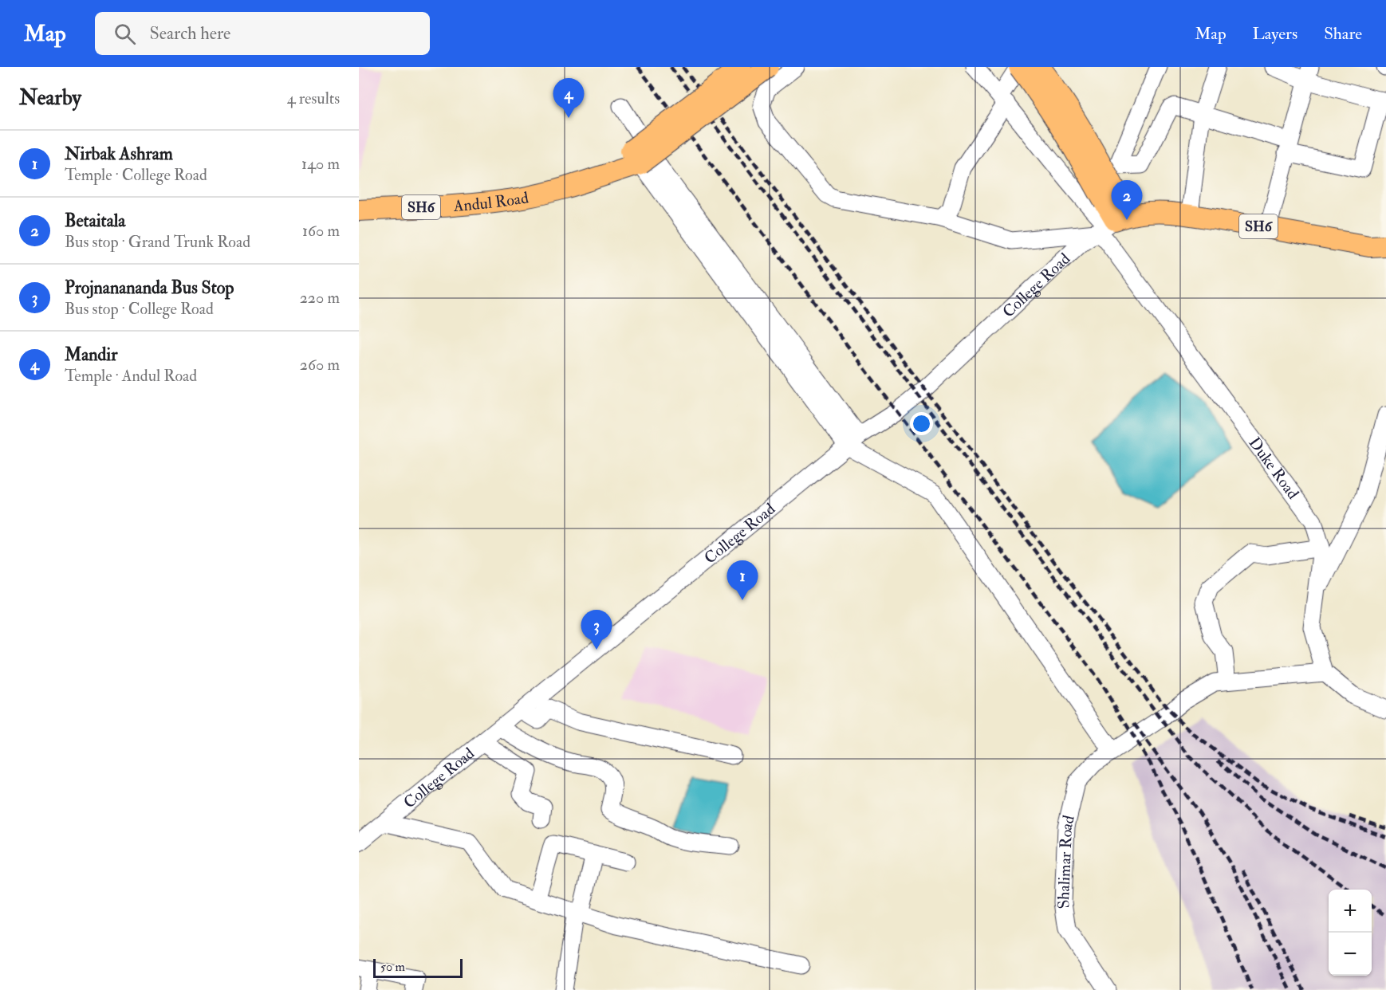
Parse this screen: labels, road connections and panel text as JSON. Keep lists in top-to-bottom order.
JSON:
{
  "streets": {
    "main road": ["Andul Road", "SH6"],
    "street": ["College Road", "Duke Road", "Shalimar Road"]
  },
  "crossings": [
    ["SH6", "College Road"],
    ["SH6", "Duke Road"],
    ["College Road", "Duke Road"],
    ["Duke Road", "Shalimar Road"]
  ],
  "scale_bar": "50 m",
  "page": {
    "header": "Map",
    "search": "Search here",
    "nav": ["Map", "Layers", "Share"],
    "heading": ["Nearby", "4 results"],
    "pins": [
      "4",
      "2",
      "1",
      "3"
    ],
    "list": [
      {
        "mark": "1",
        "name": "Nirbak Ashram",
        "note": "Temple · College Road",
        "value": "140 m"
      },
      {
        "mark": "2",
        "name": "Betaitala",
        "note": "Bus stop · Grand Trunk Road",
        "value": "160 m"
      },
      {
        "mark": "3",
        "name": "Projnanananda Bus Stop",
        "note": "Bus stop · College Road",
        "value": "220 m"
      },
      {
        "mark": "4",
        "name": "Mandir",
        "note": "Temple · Andul Road",
        "value": "260 m"
      }
    ],
    "map_buttons": ["+", "−"],
    "scale": "50 m"
  }
}
